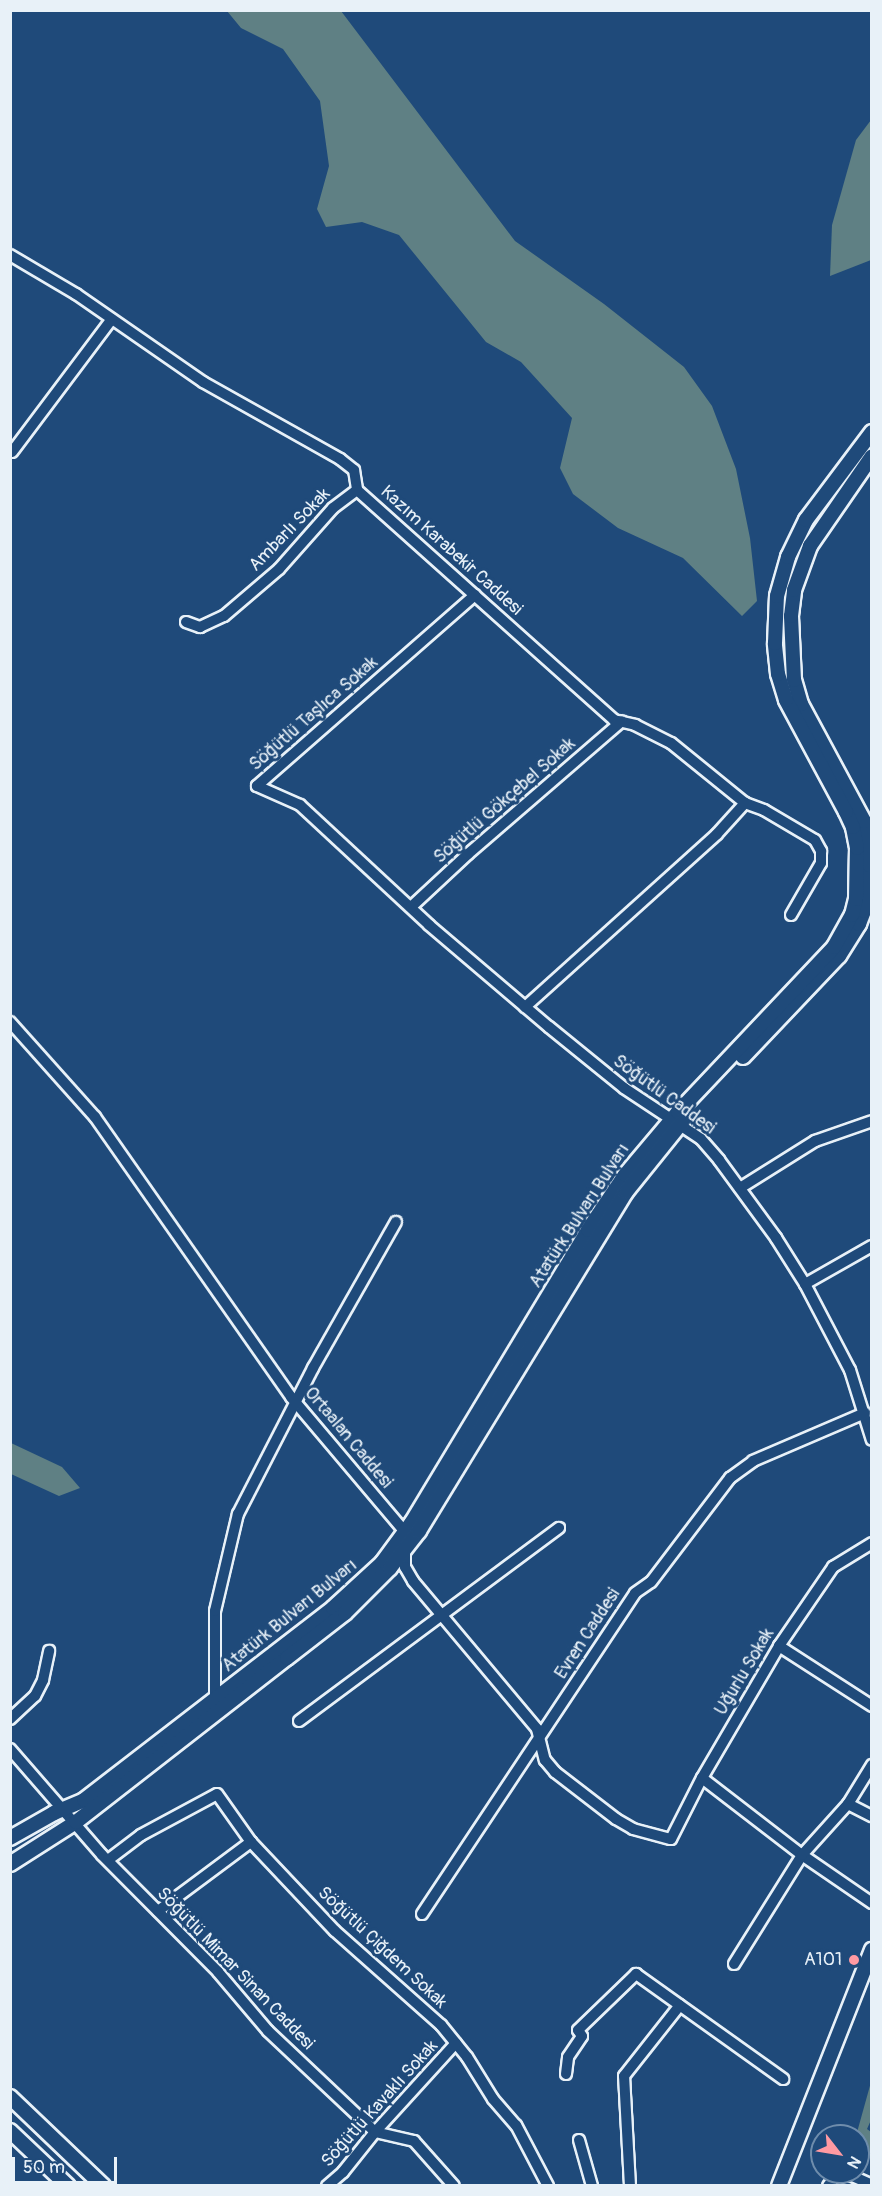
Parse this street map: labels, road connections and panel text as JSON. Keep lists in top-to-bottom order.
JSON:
{
  "streets": {
    "street": [
      "Ambarlı Sokak",
      "Kazım Karabekir Caddesi",
      "Söğütlü Taşlıca Sokak",
      "Söğütlü Gökçebel Sokak",
      "Söğütlü Caddesi",
      "Atatürk Bulvarı Bulvarı",
      "Ortaalan Caddesi",
      "Evren Caddesi",
      "Uğurlu Sokak",
      "Söğütlü Çiğdem Sokak",
      "Söğütlü Mimar Sinan Caddesi",
      "Söğütlü Kavaklı Sokak"
    ]
  },
  "crossings": [
    ["Ambarlı Sokak", "Kazım Karabekir Caddesi"],
    ["Kazım Karabekir Caddesi", "Söğütlü Taşlıca Sokak"],
    ["Kazım Karabekir Caddesi", "Söğütlü Gökçebel Sokak"],
    ["Söğütlü Taşlıca Sokak", "Söğütlü Caddesi"],
    ["Söğütlü Gökçebel Sokak", "Söğütlü Caddesi"],
    ["Söğütlü Caddesi", "Atatürk Bulvarı Bulvarı"],
    ["Söğütlü Caddesi", "Evren Caddesi"],
    ["Atatürk Bulvarı Bulvarı", "Ortaalan Caddesi"],
    ["Atatürk Bulvarı Bulvarı", "Söğütlü Mimar Sinan Caddesi"],
    ["Evren Caddesi", "Uğurlu Sokak"],
    ["Söğütlü Çiğdem Sokak", "Söğütlü Mimar Sinan Caddesi"],
    ["Söğütlü Çiğdem Sokak", "Söğütlü Kavaklı Sokak"],
    ["Söğütlü Mimar Sinan Caddesi", "Söğütlü Kavaklı Sokak"]
  ],
  "places": ["A101"],
  "scale_bar": "50 m",
  "north": "bottom right"
}
